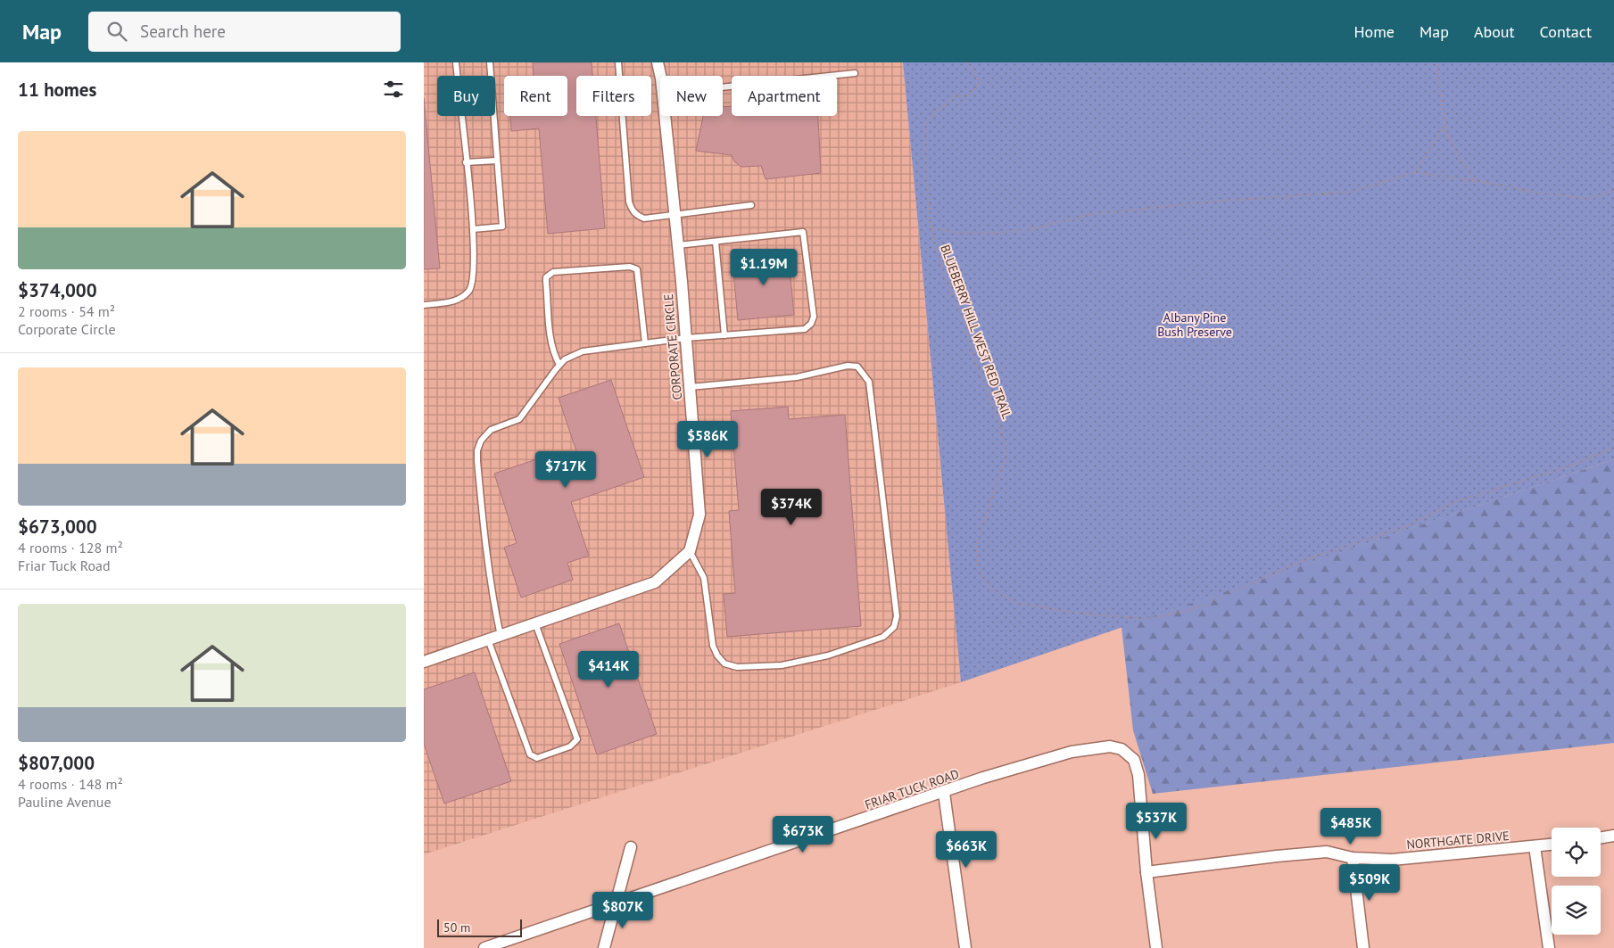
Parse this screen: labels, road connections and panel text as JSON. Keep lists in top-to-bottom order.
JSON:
{
  "streets": {
    "street": ["CORPORATE CIRCLE", "FRIAR TUCK ROAD", "NORTHGATE DRIVE"],
    "path": ["BLUEBERRY HILL WEST RED TRAIL"]
  },
  "crossings": [
    ["FRIAR TUCK ROAD", "NORTHGATE DRIVE"]
  ],
  "parks": ["Albany Pine Bush Preserve"],
  "scale_bar": "50 m",
  "page": {
    "header": "Map",
    "search": "Search here",
    "nav": [
      "Home",
      "Map",
      "About",
      "Contact"
    ],
    "heading": "11 homes",
    "chip": [
      "Buy",
      "Rent",
      "Filters",
      "New",
      "Apartment"
    ],
    "list": [
      {
        "name": "$374,000",
        "note": "2 rooms · 54 m² · Corporate Circle"
      },
      {
        "name": "$673,000",
        "note": "4 rooms · 128 m² · Friar Tuck Road"
      },
      {
        "name": "$807,000",
        "note": "4 rooms · 148 m² · Pauline Avenue"
      }
    ],
    "price": [
      "$1.19M",
      "$586K",
      "$717K",
      "$374K",
      "$414K",
      "$537K",
      "$485K",
      "$673K",
      "$663K",
      "$509K",
      "$807K"
    ],
    "scale": "50 m"
  }
}
